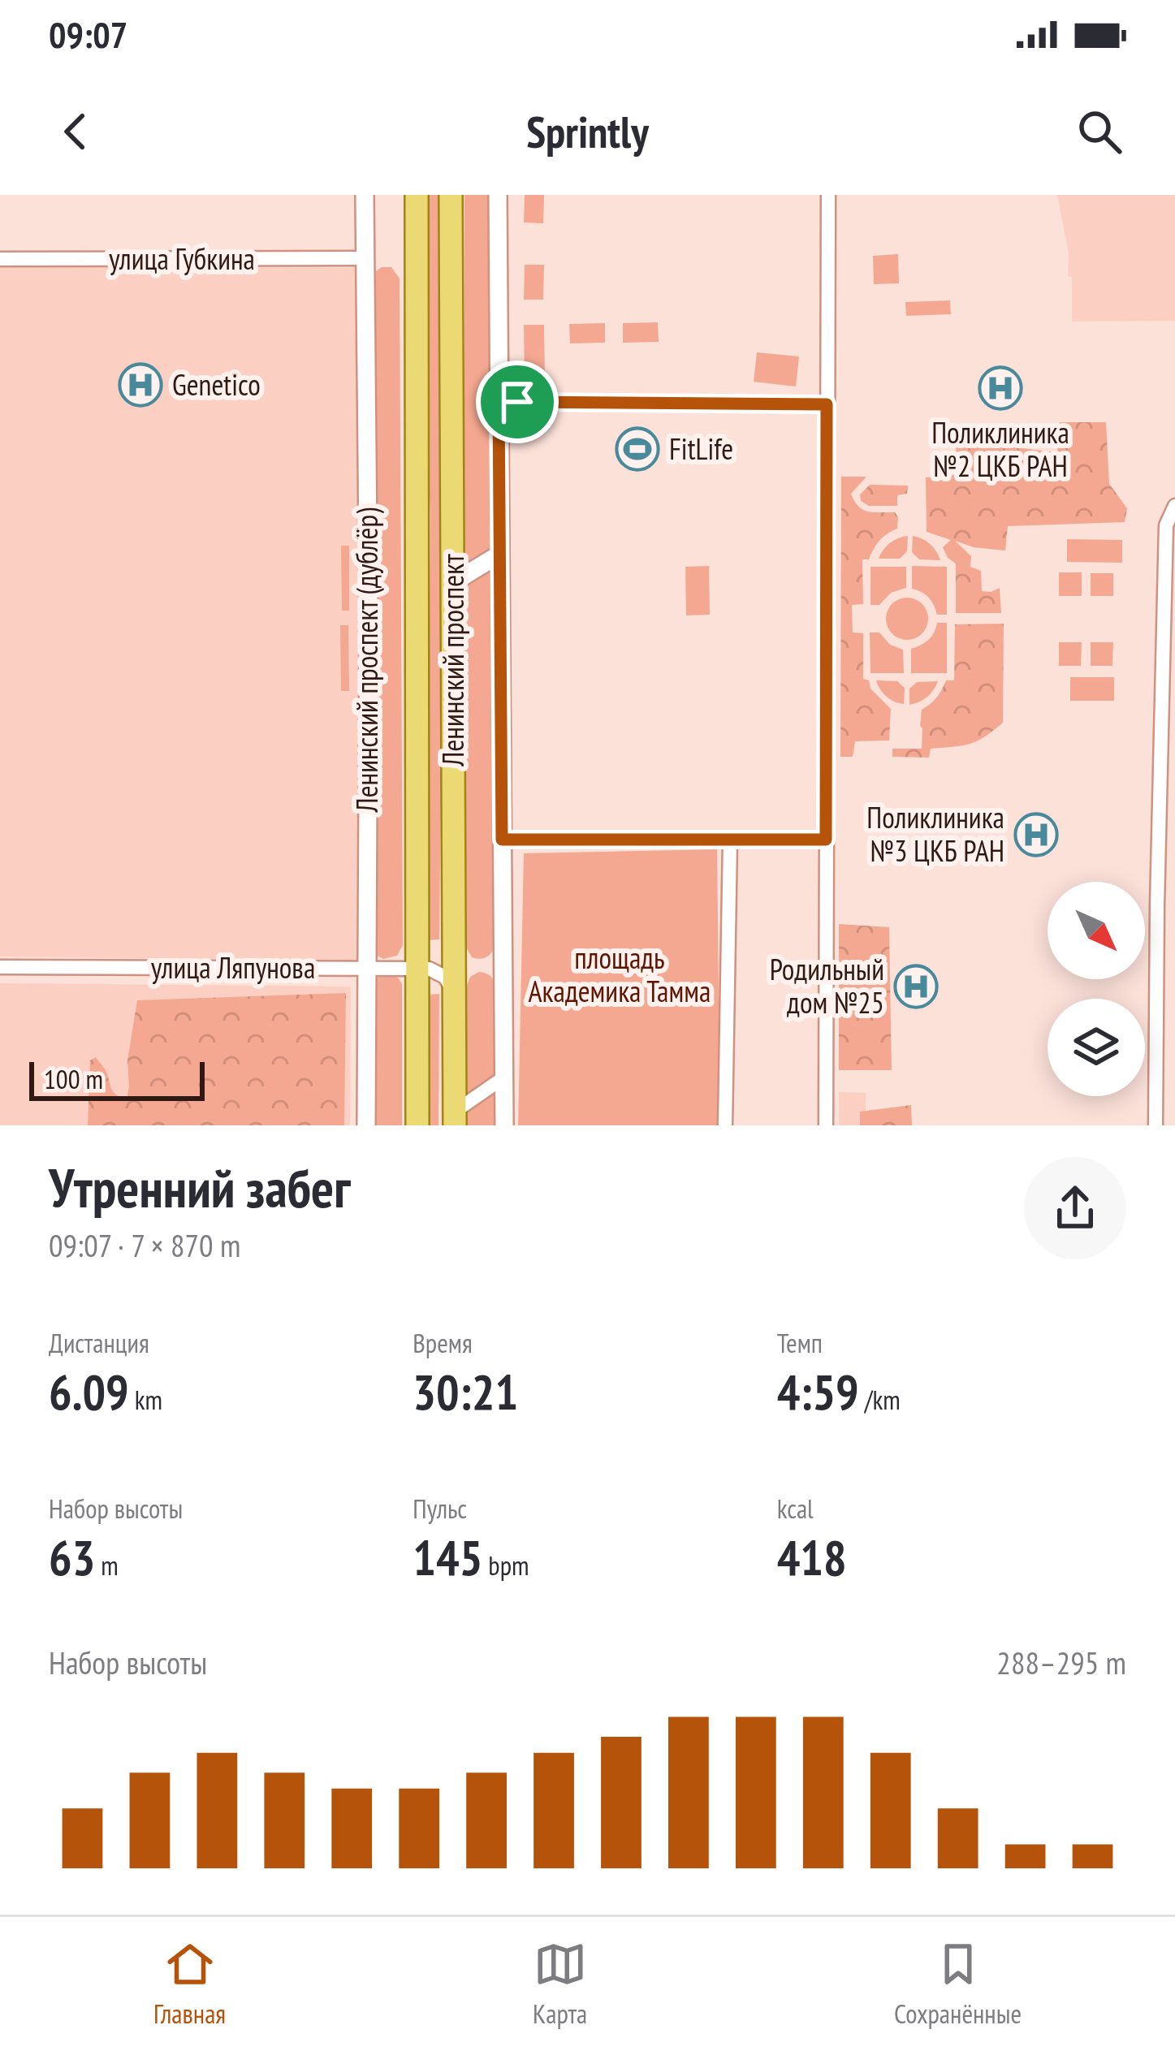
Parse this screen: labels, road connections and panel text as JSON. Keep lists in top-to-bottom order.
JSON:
{
  "streets": {
    "main road": ["Ленинский проспект"],
    "street": ["улица Губкина", "Ленинский проспект (дублёр)", "улица Ляпунова"]
  },
  "crossings": [
    ["улица Губкина", "Ленинский проспект (дублёр)"],
    ["Ленинский проспект (дублёр)", "улица Ляпунова"],
    ["Ленинский проспект", "улица Ляпунова"]
  ],
  "parks": ["площадь Академика Тамма"],
  "places": {
    "hospital": [
      "Genetico",
      "Поликлиника №2 ЦКБ РАН",
      "Поликлиника №3 ЦКБ РАН",
      "Родильный дом №25"
    ],
    "sports": ["FitLife"]
  },
  "scale_bar": "100 m",
  "north": "bottom right",
  "page": {
    "status": "09:07",
    "header": "Sprintly",
    "scale": "100 m",
    "heading": ["Утренний забег", "09:07 · 7 × 870 m"],
    "stats": [
      ["Дистанция", "6.09 km"],
      ["Время", "30:21"],
      ["Темп", "4:59 /km"],
      ["Набор высоты", "63 m"],
      ["Пульс", "145 bpm"],
      ["kcal", "418"]
    ],
    "chart": ["Набор высоты", "288–295 m"],
    "tabs": ["Главная", "Карта", "Сохранённые"]
  }
}
